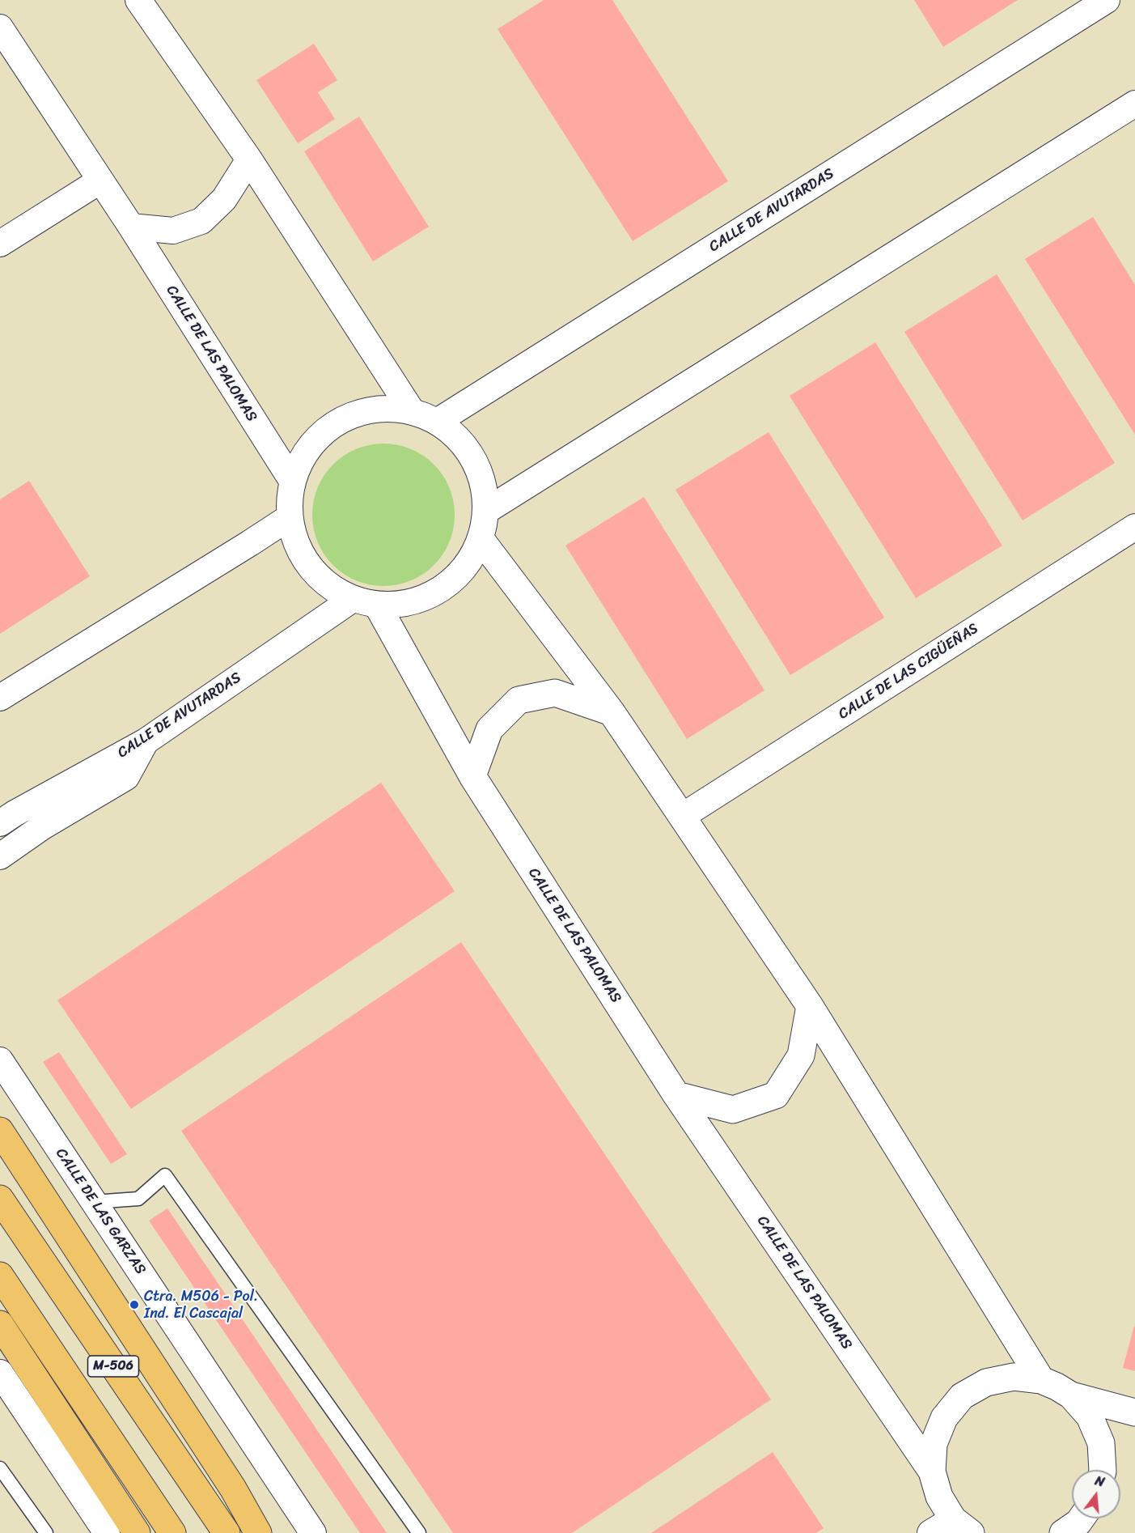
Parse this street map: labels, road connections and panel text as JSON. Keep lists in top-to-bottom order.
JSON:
{
  "streets": {
    "highway": ["M-506"],
    "street": [
      "CALLE DE AVUTARDAS",
      "CALLE DE LAS PALOMAS",
      "CALLE DE LAS CIGÜEÑAS",
      "CALLE DE LAS GARZAS"
    ]
  },
  "crossings": [
    ["CALLE DE AVUTARDAS", "CALLE DE LAS PALOMAS"]
  ],
  "places": ["Ctra. M506 - Pol. Ind. El Cascajal"],
  "north": "top"
}
